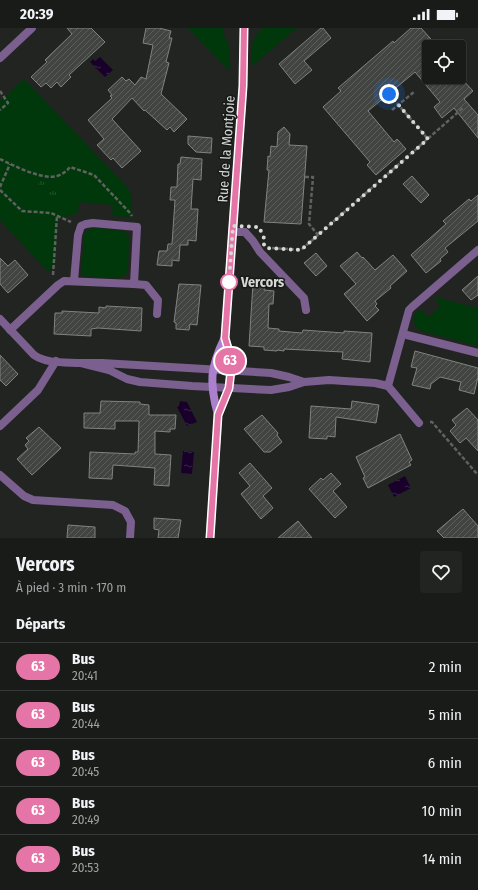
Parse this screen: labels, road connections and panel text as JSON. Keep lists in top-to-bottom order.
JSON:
{
  "streets": {
    "main road": ["Rue de la Montjoie"]
  },
  "places": ["Vercors"],
  "lines": ["bus line 63"],
  "page": {
    "status": "20:39",
    "on_map": "63",
    "heading": [
      ["Vercors", "À pied · 3 min · 170 m"],
      "Départs"
    ],
    "list": [
      {
        "mark": "63",
        "name": "Bus",
        "note": "20:41",
        "value": "2 min"
      },
      {
        "mark": "63",
        "name": "Bus",
        "note": "20:44",
        "value": "5 min"
      },
      {
        "mark": "63",
        "name": "Bus",
        "note": "20:45",
        "value": "6 min"
      },
      {
        "mark": "63",
        "name": "Bus",
        "note": "20:49",
        "value": "10 min"
      },
      {
        "mark": "63",
        "name": "Bus",
        "note": "20:53",
        "value": "14 min"
      }
    ]
  }
}
